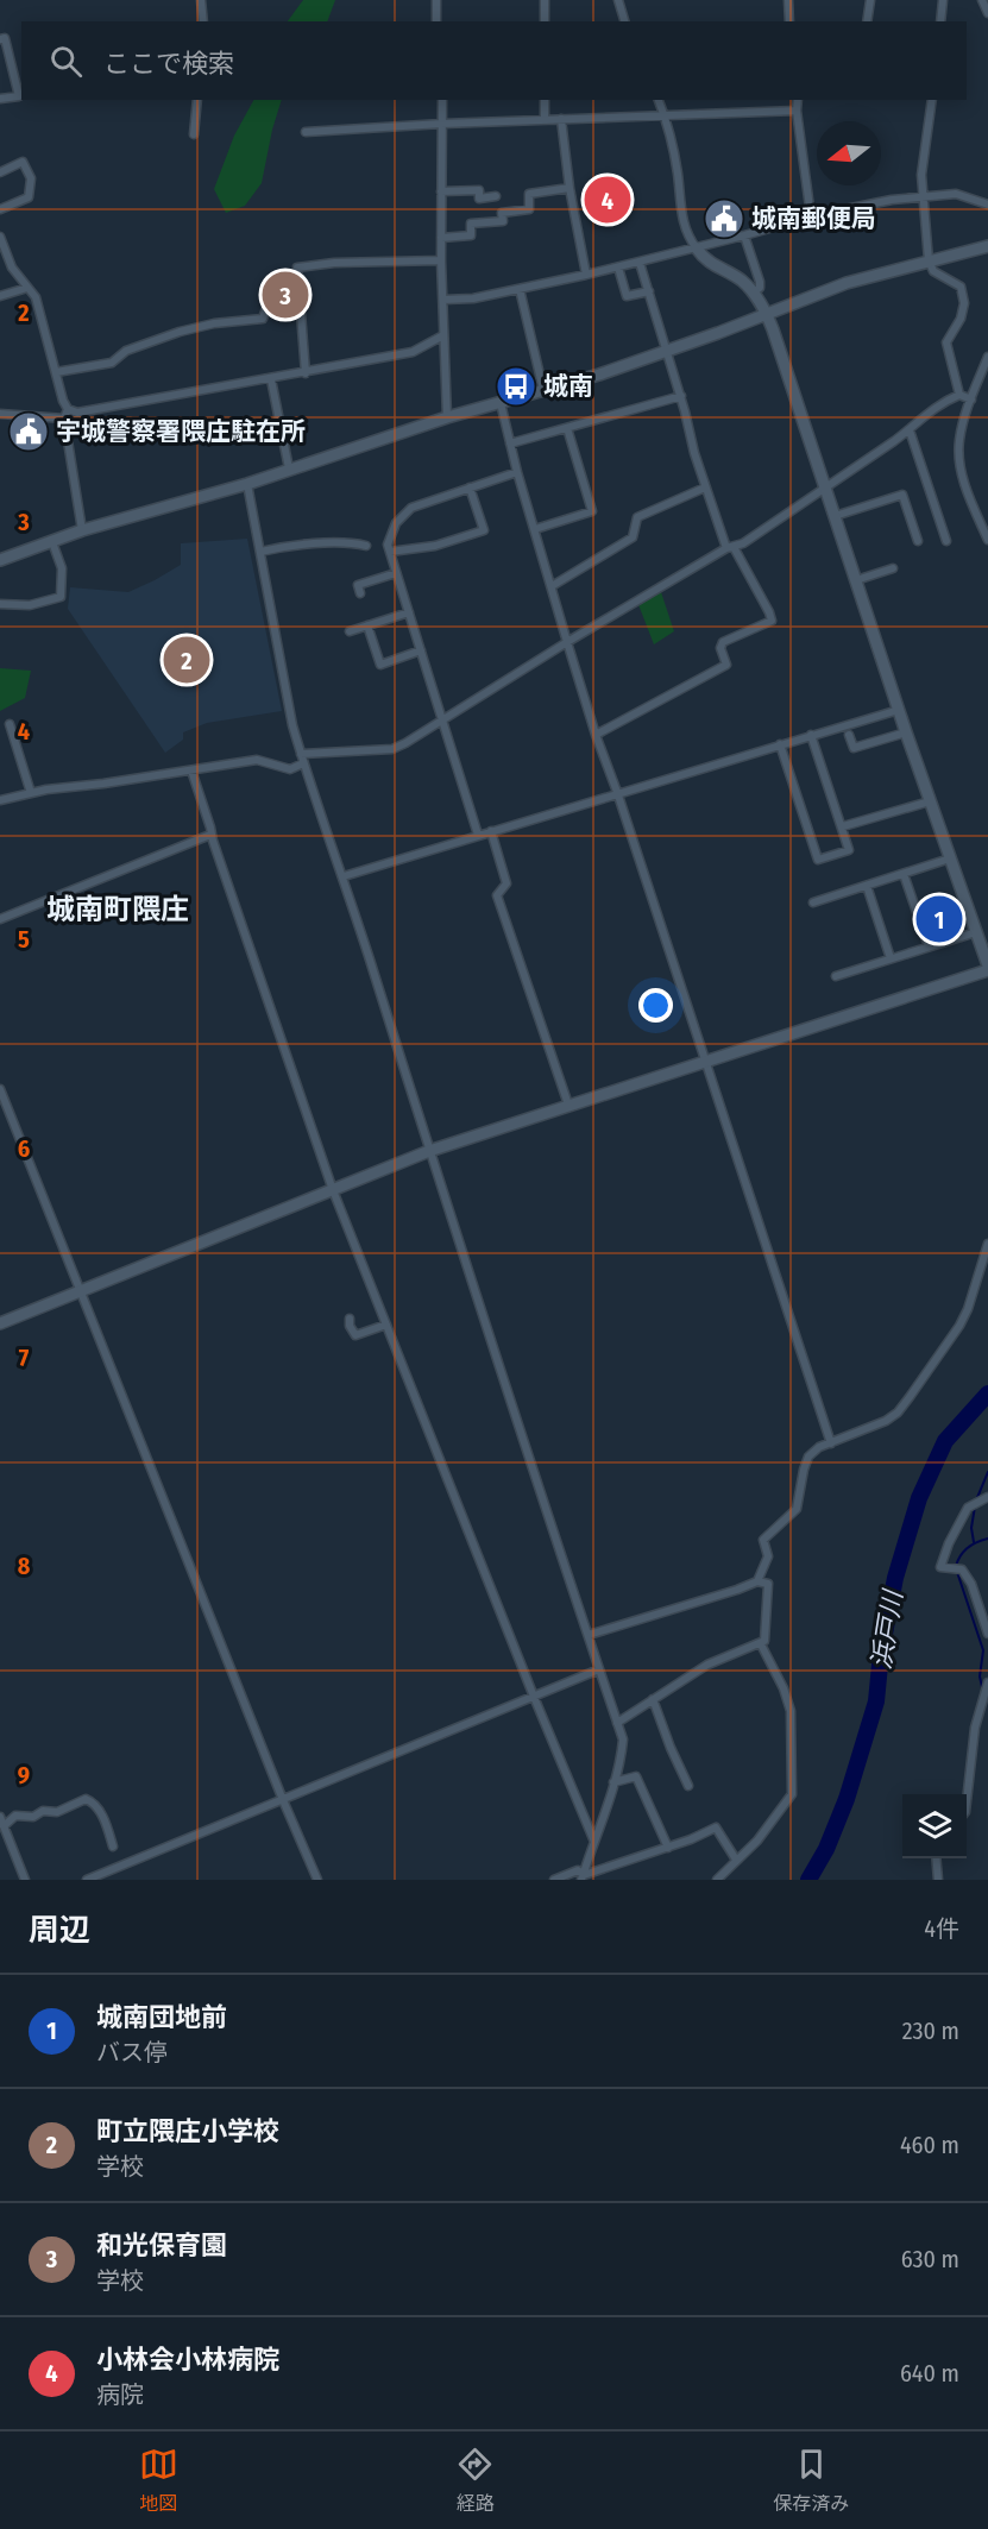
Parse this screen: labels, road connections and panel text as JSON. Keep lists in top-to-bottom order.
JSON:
{
  "districts": ["城南町隈庄"],
  "water": ["浜戸川"],
  "places": {
    "public building": ["城南郵便局", "宇城警察署隈庄駐在所"],
    "bus stop": ["城南"]
  },
  "north": "left",
  "page": {
    "search": "ここで検索",
    "pins": [
      "4",
      "3",
      "2",
      "1"
    ],
    "heading": ["周辺", "4件"],
    "list": [
      {
        "mark": "1",
        "name": "城南団地前",
        "note": "バス停",
        "value": "230 m"
      },
      {
        "mark": "2",
        "name": "町立隈庄小学校",
        "note": "学校",
        "value": "460 m"
      },
      {
        "mark": "3",
        "name": "和光保育園",
        "note": "学校",
        "value": "630 m"
      },
      {
        "mark": "4",
        "name": "小林会小林病院",
        "note": "病院",
        "value": "640 m"
      }
    ],
    "nav": ["地図", "経路", "保存済み"]
  },
  "grid": {
    "rows": [
      "2",
      "3",
      "4",
      "5",
      "6",
      "7",
      "8",
      "9"
    ]
  }
}
